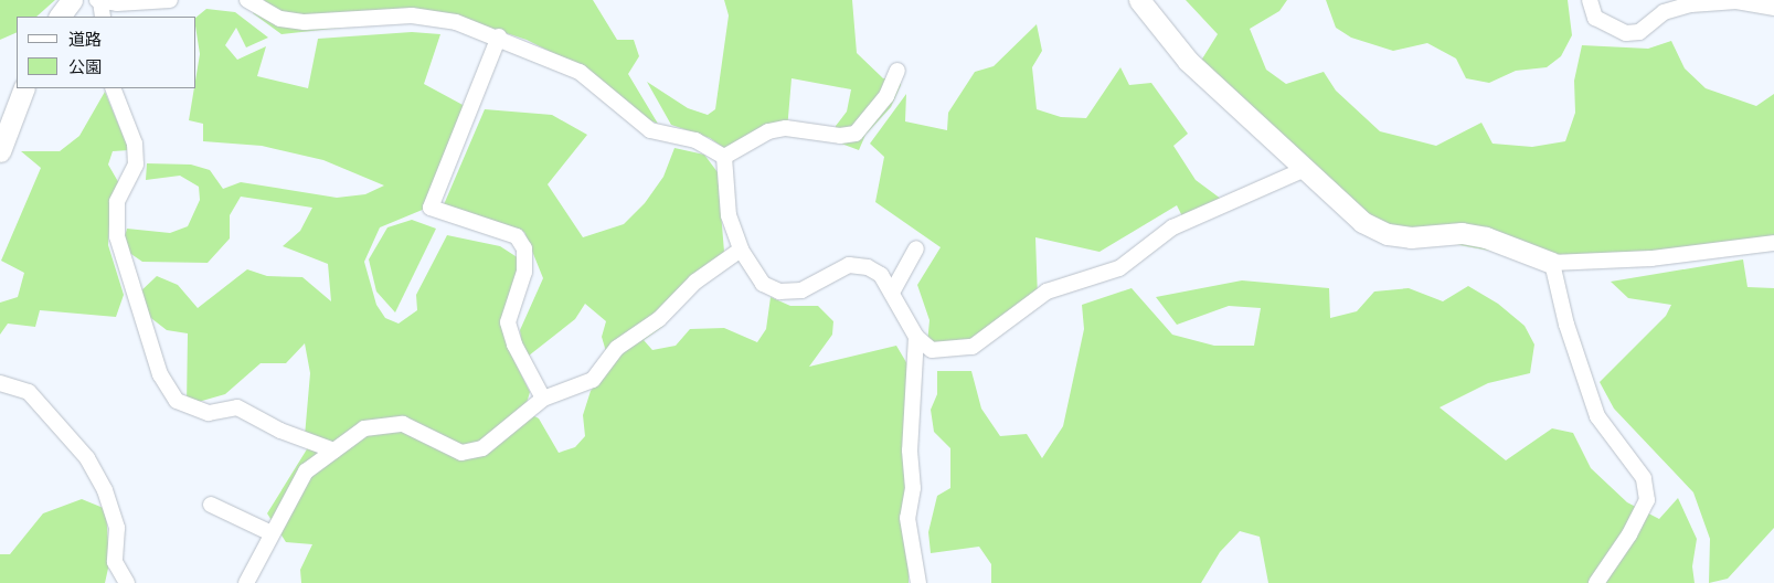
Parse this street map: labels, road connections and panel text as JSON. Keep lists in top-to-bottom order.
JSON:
{
  "legend": ["道路", "公園"]
}
